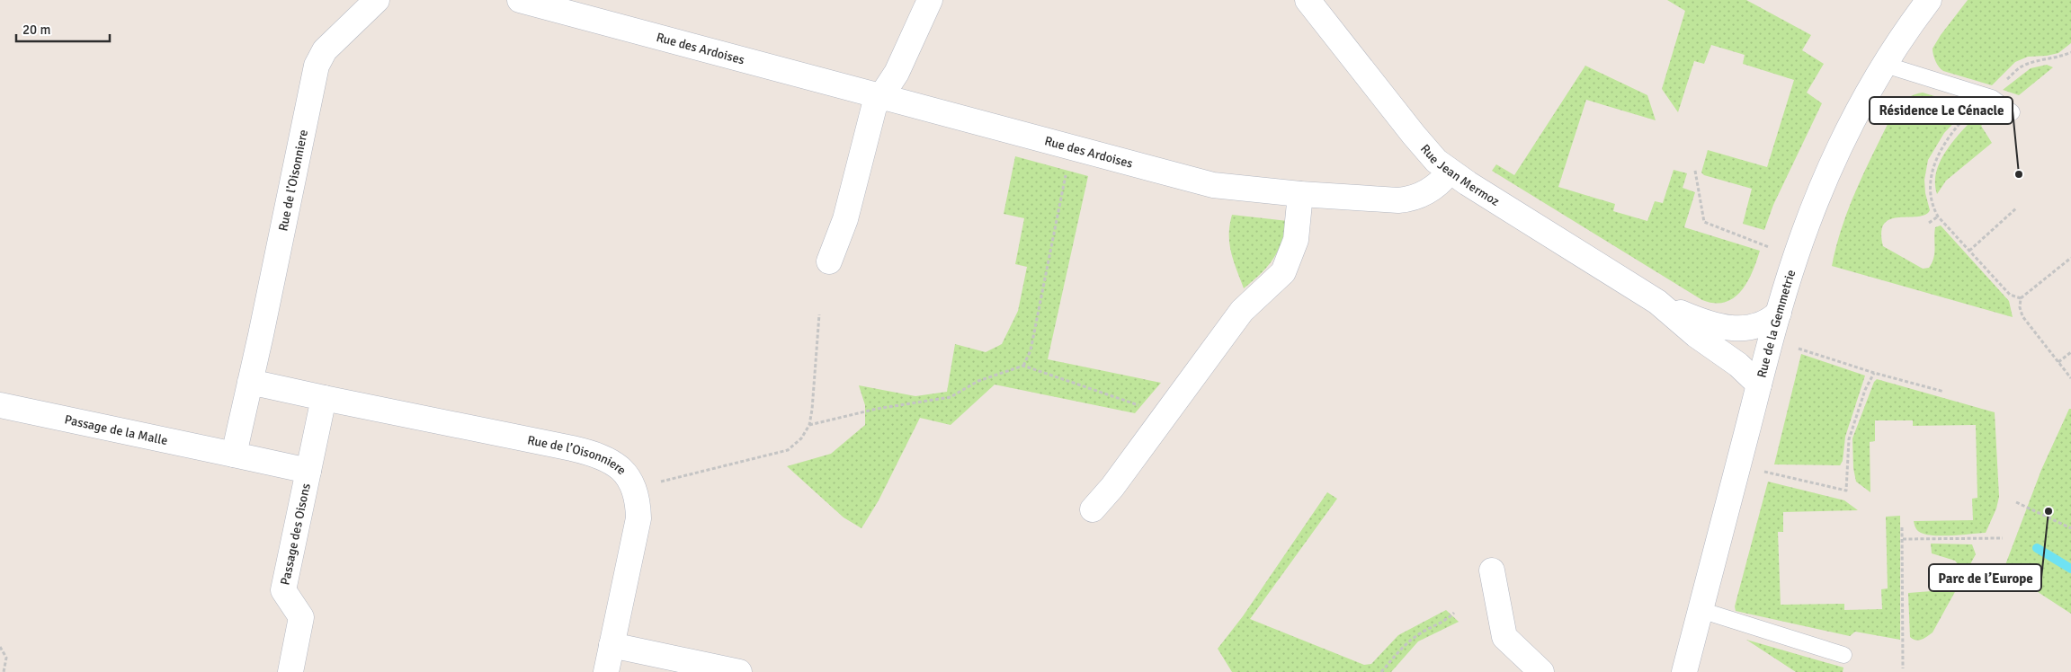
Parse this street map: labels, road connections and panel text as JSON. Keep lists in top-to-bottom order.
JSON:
{
  "streets": {
    "street": [
      "Rue des Ardoises",
      "Rue Jean Mermoz",
      "Rue de l’Oisonniere",
      "Rue de la Gemmetrie",
      "Passage de la Malle",
      "Passage des Oisons"
    ]
  },
  "crossings": [
    ["Rue des Ardoises", "Rue Jean Mermoz"],
    ["Rue Jean Mermoz", "Rue de la Gemmetrie"],
    ["Rue de l’Oisonniere", "Passage de la Malle"]
  ],
  "places": ["Résidence Le Cénacle", "Parc de l’Europe"],
  "scale_bar": "20 m"
}
